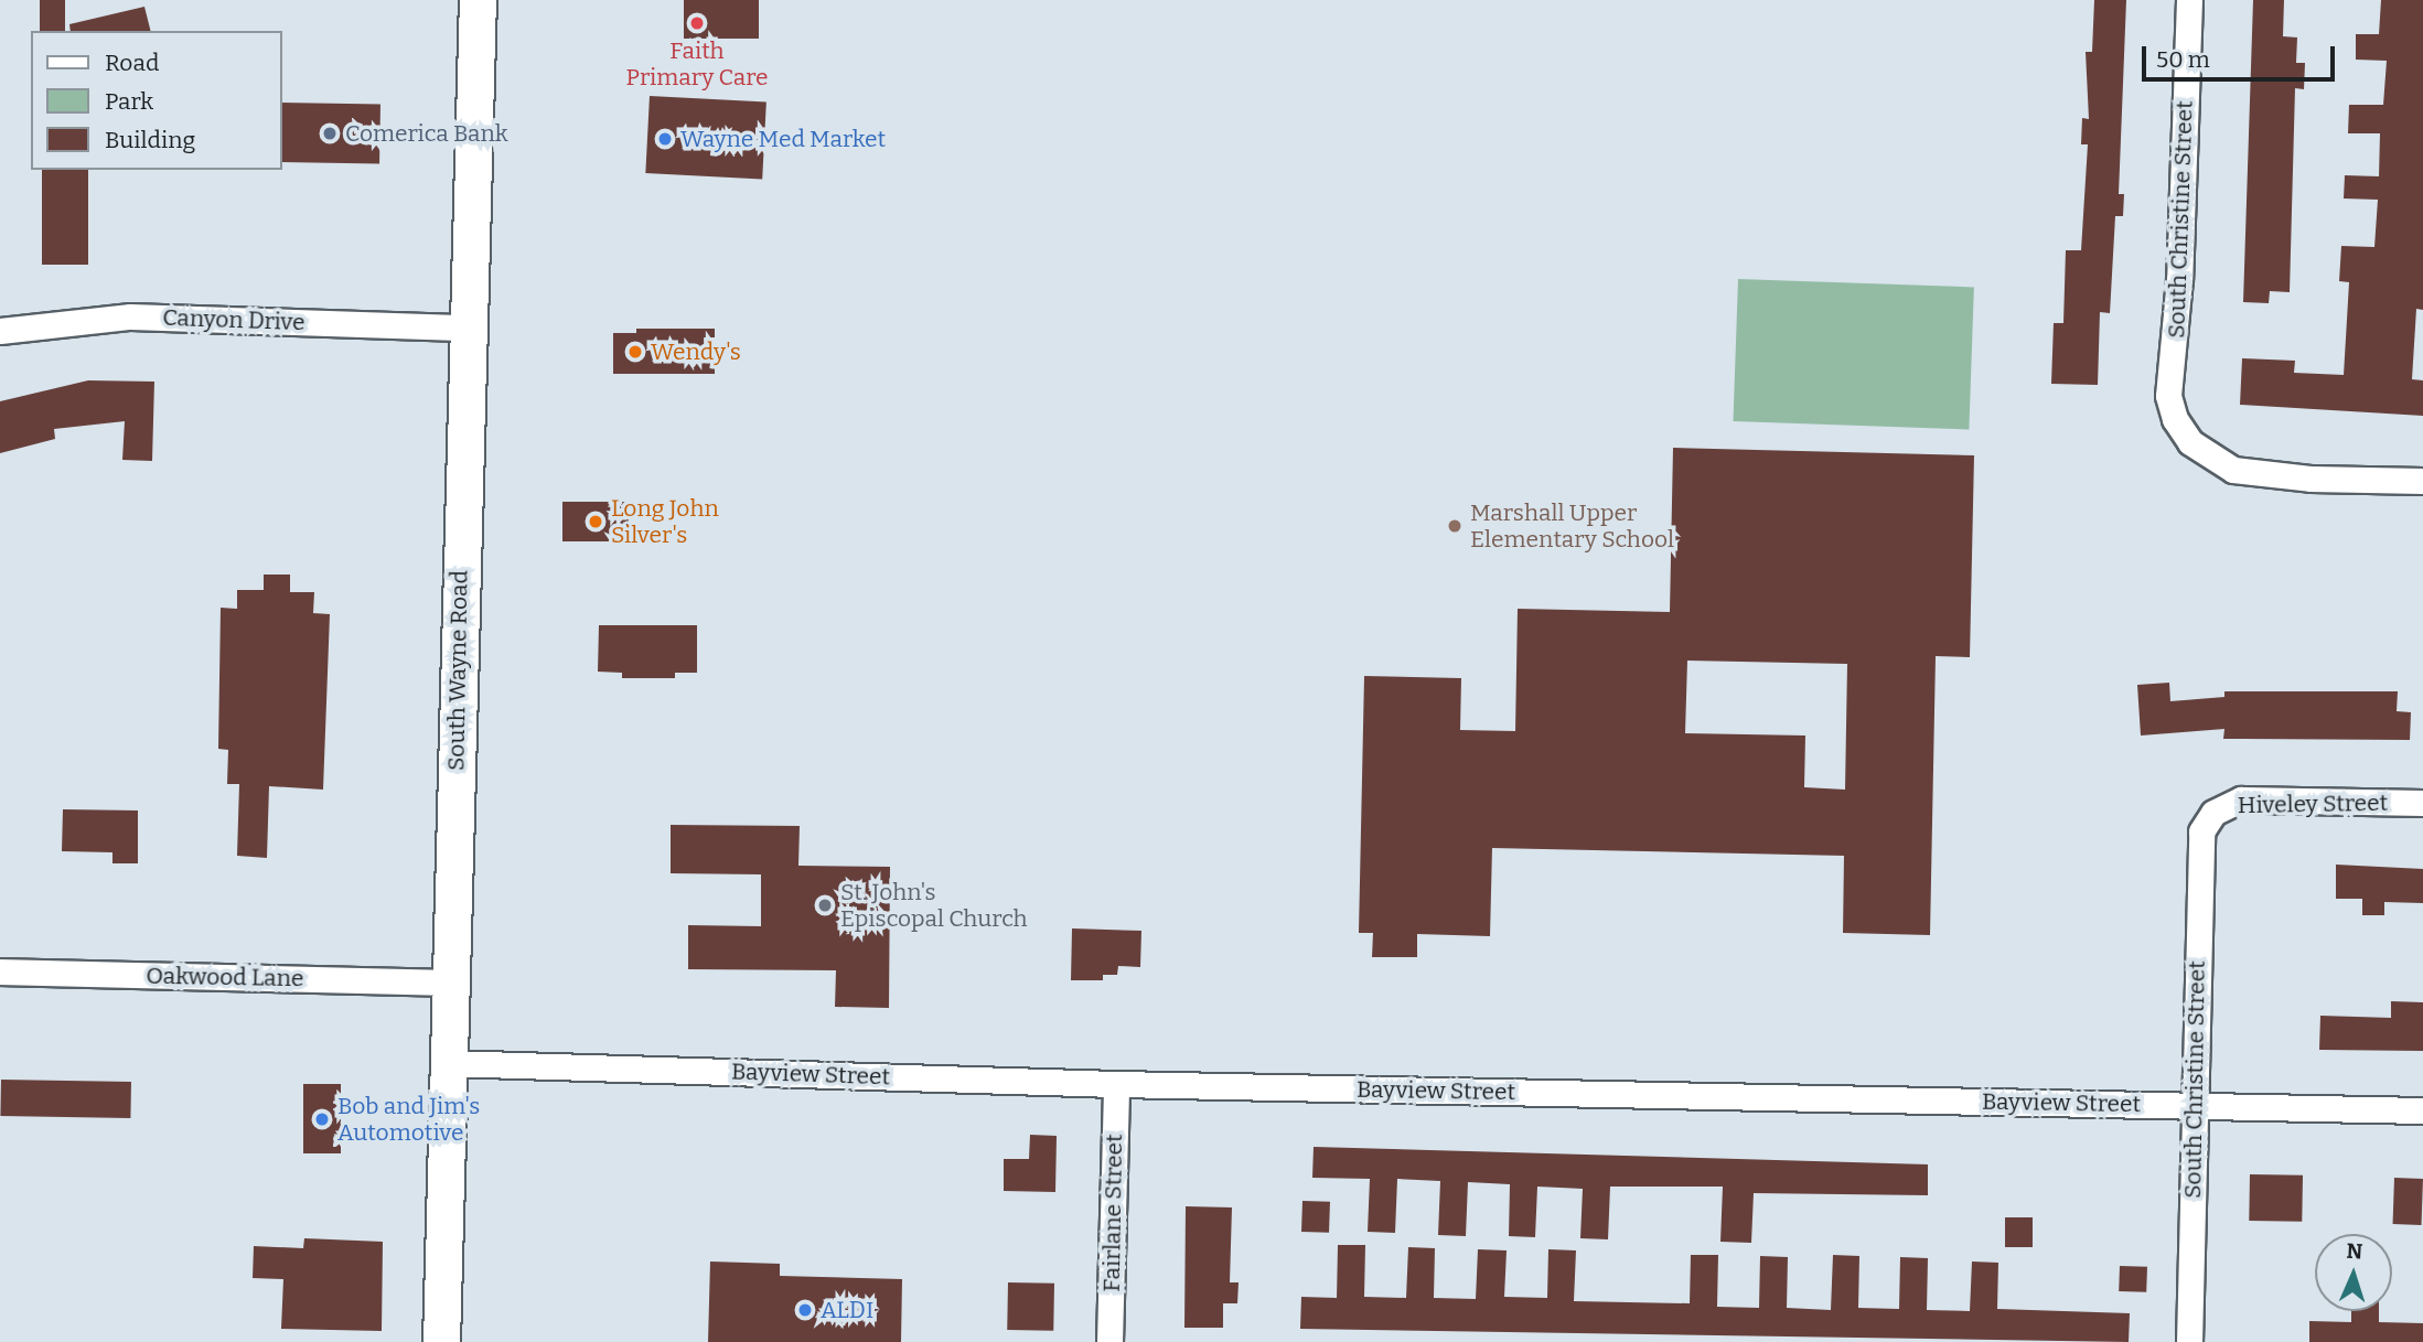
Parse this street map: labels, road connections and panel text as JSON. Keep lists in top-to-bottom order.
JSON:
{
  "streets": {
    "main road": ["South Wayne Road"],
    "street": [
      "South Christine Street",
      "Canyon Drive",
      "Hiveley Street",
      "Oakwood Lane",
      "Bayview Street",
      "Fairlane Street"
    ]
  },
  "crossings": [
    ["South Christine Street", "Hiveley Street"],
    ["South Christine Street", "Bayview Street"],
    ["Canyon Drive", "South Wayne Road"],
    ["South Wayne Road", "Oakwood Lane"],
    ["South Wayne Road", "Bayview Street"],
    ["Bayview Street", "Fairlane Street"]
  ],
  "places": [
    "Faith Primary Care",
    "Comerica Bank",
    "Wayne Med Market",
    "Wendy's",
    "Long John Silver's",
    "Marshall Upper Elementary School",
    "St. John's Episcopal Church",
    "Bob and Jim's Automotive",
    "ALDI"
  ],
  "legend": ["Road", "Park", "Building"],
  "scale_bar": "50 m",
  "north": "top"
}
